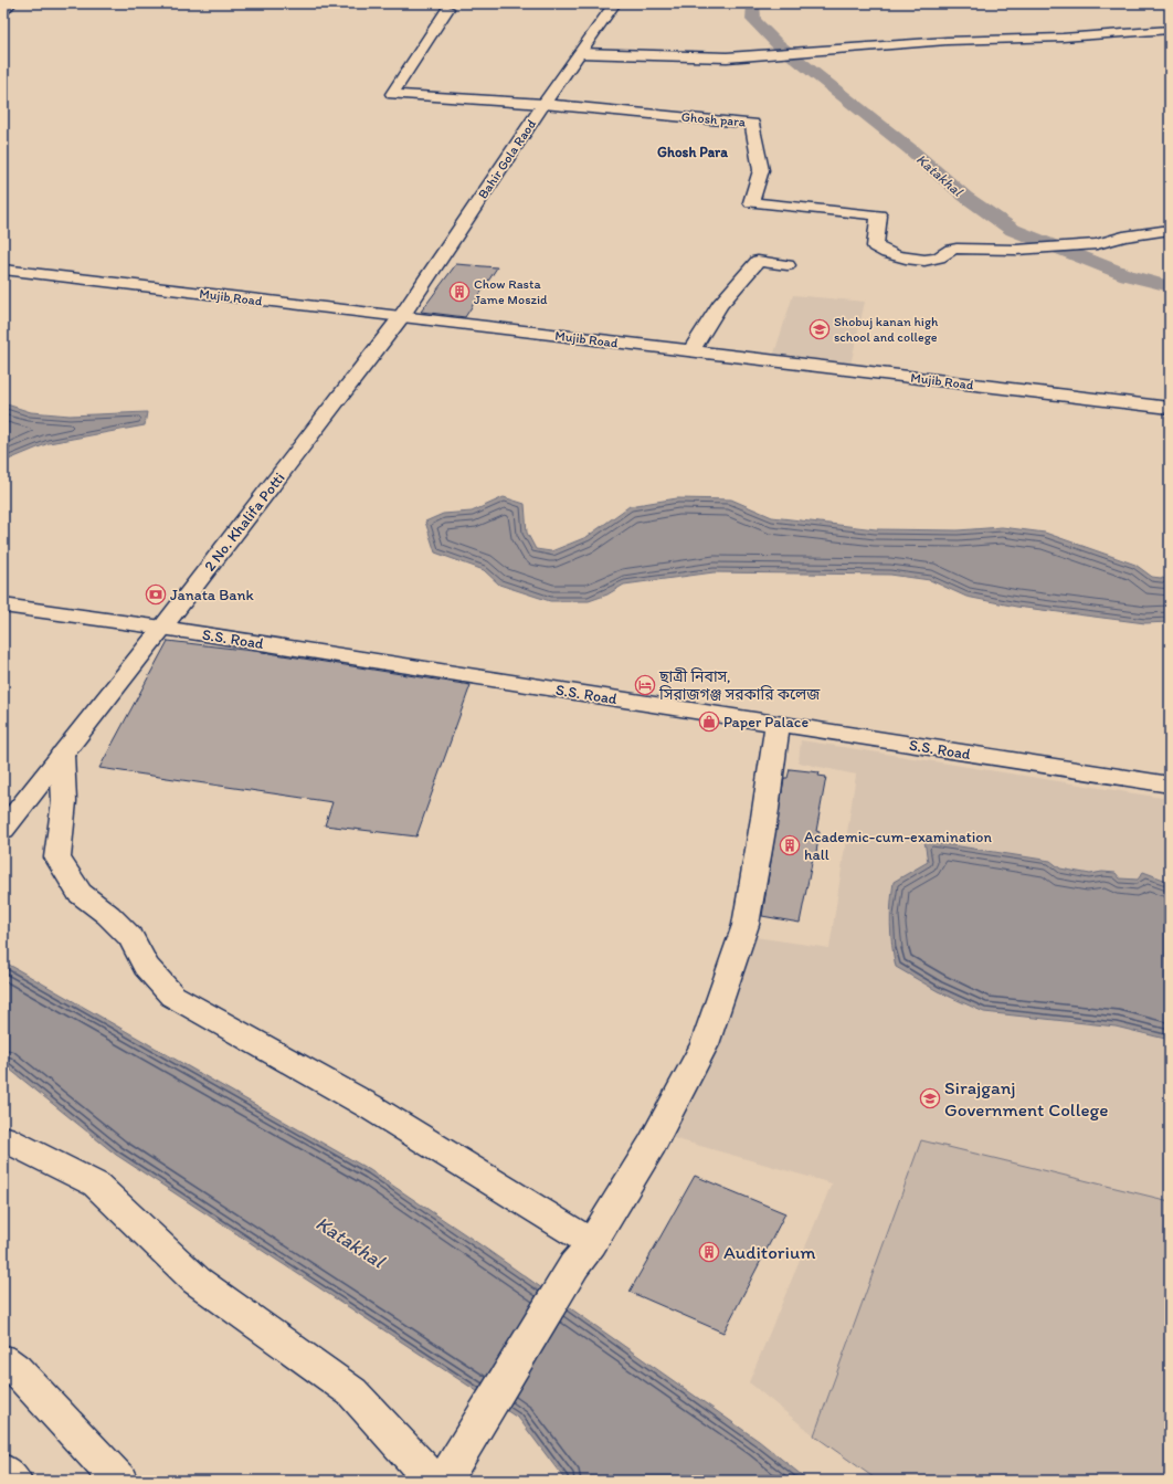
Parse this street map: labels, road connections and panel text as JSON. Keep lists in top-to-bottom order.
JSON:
{
  "streets": {
    "street": [
      "Ghosh para",
      "Bahir Gola Raod",
      "Mujib Road",
      "2 No. Khalifa Potti",
      "S.S. Road"
    ]
  },
  "crossings": [
    ["Ghosh para", "Bahir Gola Raod"],
    ["Bahir Gola Raod", "Mujib Road"],
    ["Bahir Gola Raod", "2 No. Khalifa Potti"],
    ["Mujib Road", "2 No. Khalifa Potti"],
    ["2 No. Khalifa Potti", "S.S. Road"]
  ],
  "districts": ["Ghosh Para"],
  "water": ["Katakhal"],
  "places": {
    "building": ["Chow Rasta Jame Moszid", "Academic-cum-examination hall", "Auditorium"],
    "school or university": ["Shobuj kanan high school and college", "Sirajganj Government College"],
    "bank": ["Janata Bank"],
    "hotel": ["ছাত্রী নিবাস, সিরাজগঞ্জ সরকারি কলেজ"],
    "shop": ["Paper Palace"]
  }
}
